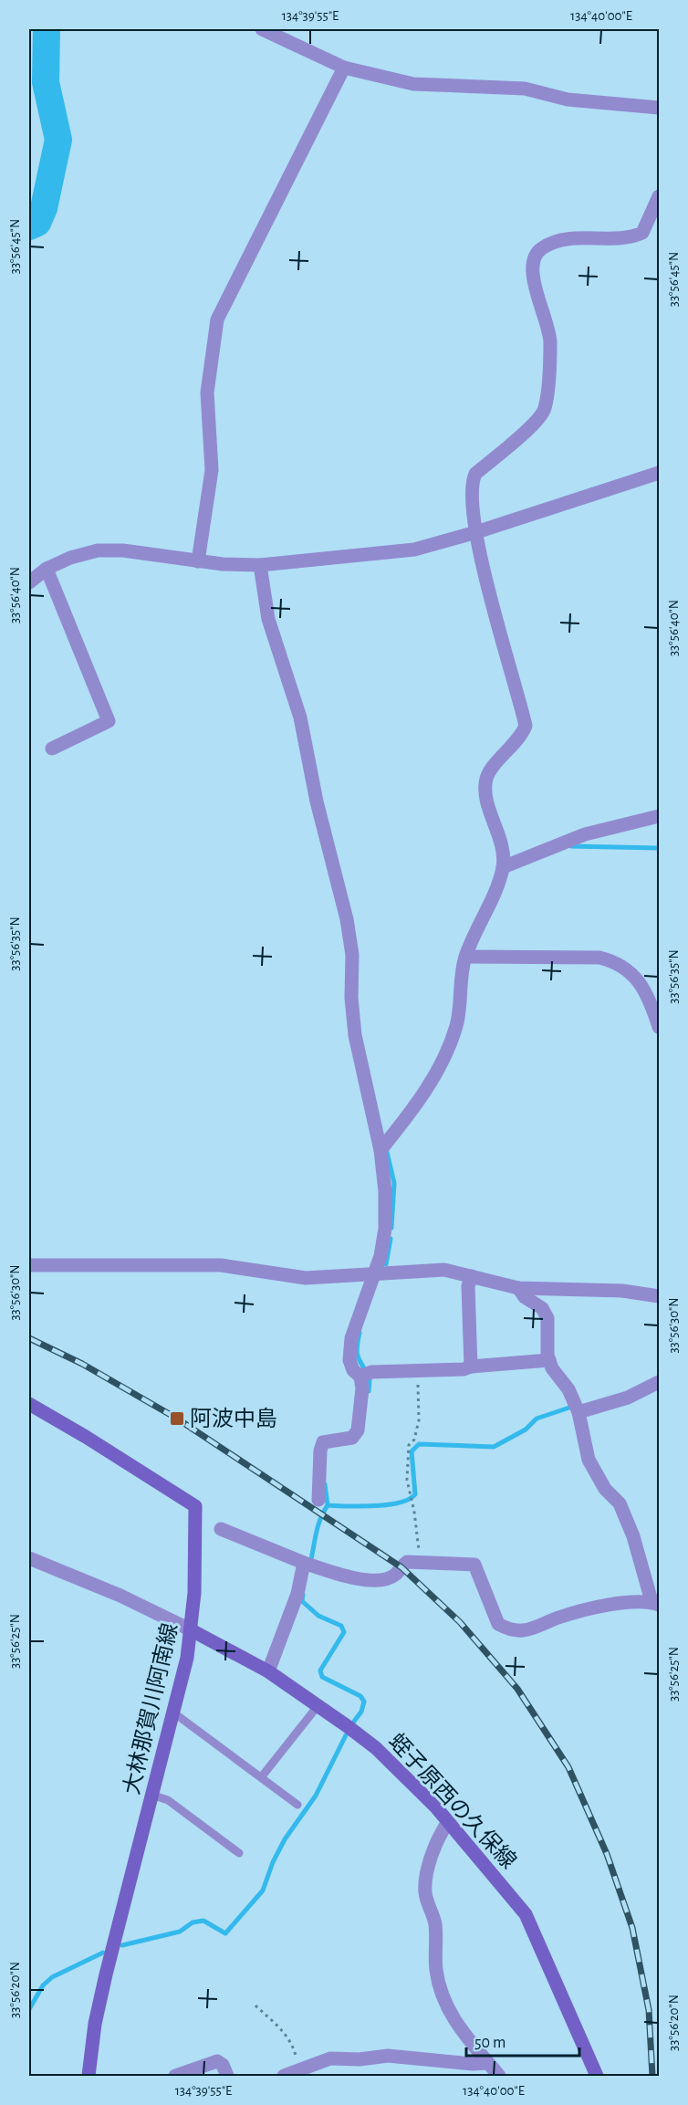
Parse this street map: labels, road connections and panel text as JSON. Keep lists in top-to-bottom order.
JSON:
{
  "streets": {
    "main road": ["大林那賀川阿南線", "蛭子原西の久保線"]
  },
  "crossings": [
    ["大林那賀川阿南線", "蛭子原西の久保線"]
  ],
  "places": {
    "transit": ["阿波中島"]
  },
  "scale_bar": "50 m",
  "coordinates": [
    "134°39'55\"E",
    "134°40'00\"E",
    "33°56'45\"N",
    "33°56'40\"N",
    "33°56'35\"N",
    "33°56'30\"N",
    "33°56'25\"N",
    "33°56'20\"N"
  ]
}
